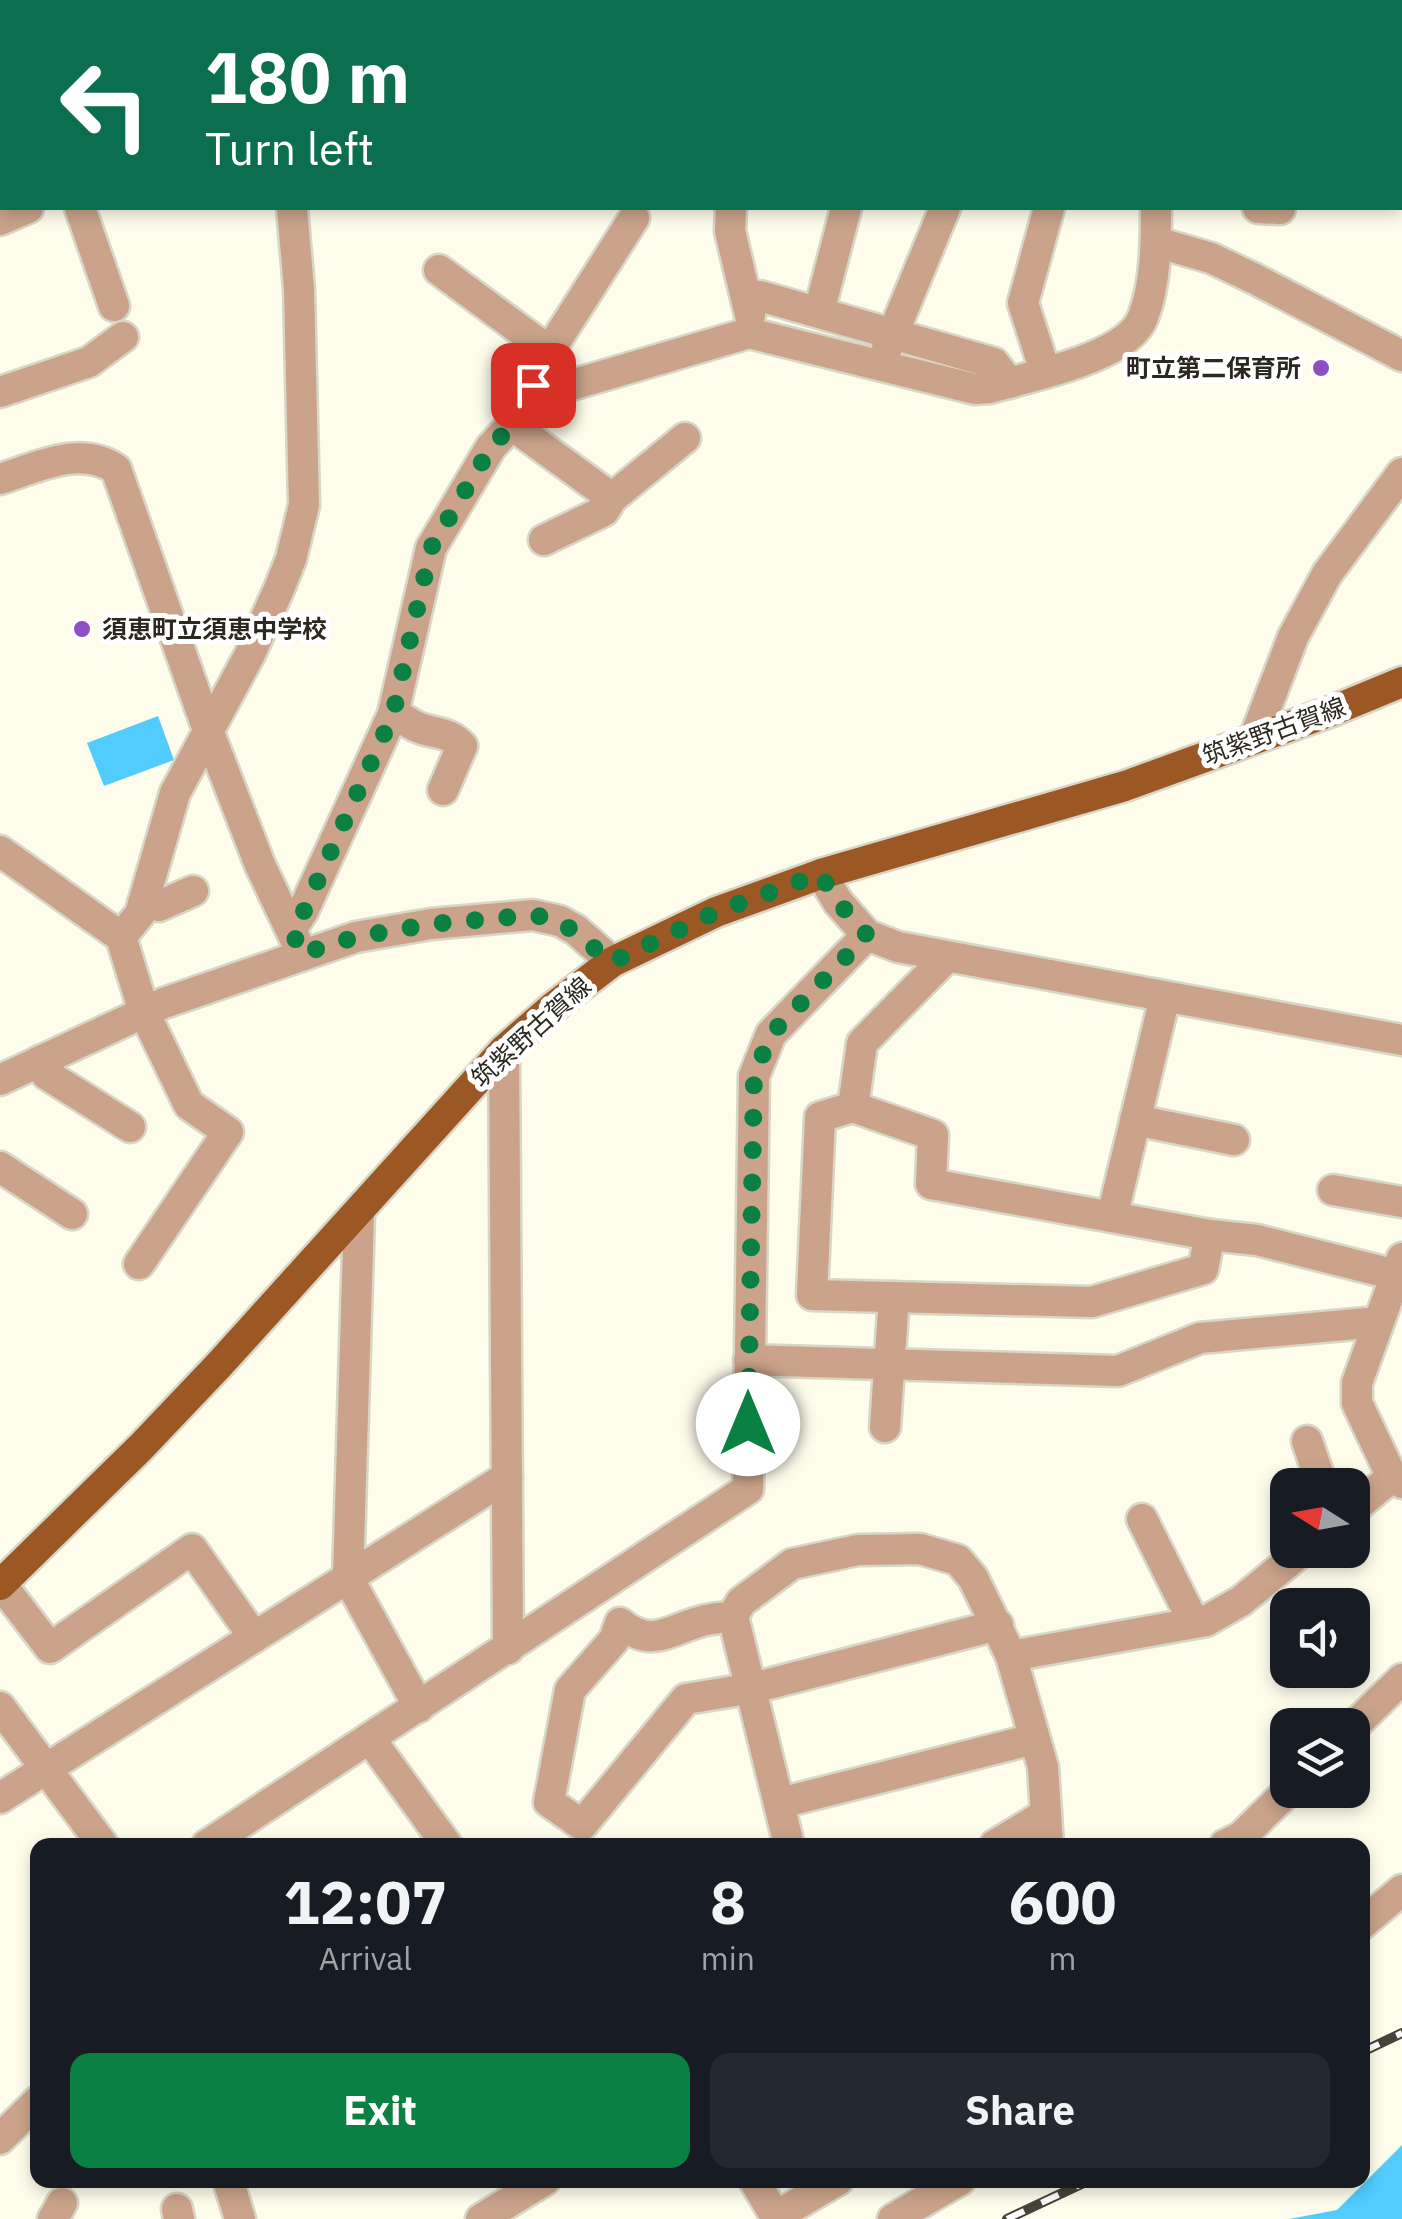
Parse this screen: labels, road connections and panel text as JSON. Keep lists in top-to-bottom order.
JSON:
{
  "streets": {
    "main road": ["筑紫野古賀線"]
  },
  "places": ["町立第二保育所", "須恵町立須恵中学校"],
  "north": "left",
  "page": {
    "turn": ["180 m", "Turn left"],
    "eta": [
      "12:07",
      "Arrival",
      "8",
      "min",
      "600",
      "m"
    ],
    "buttons": ["Exit", "Share"]
  }
}
